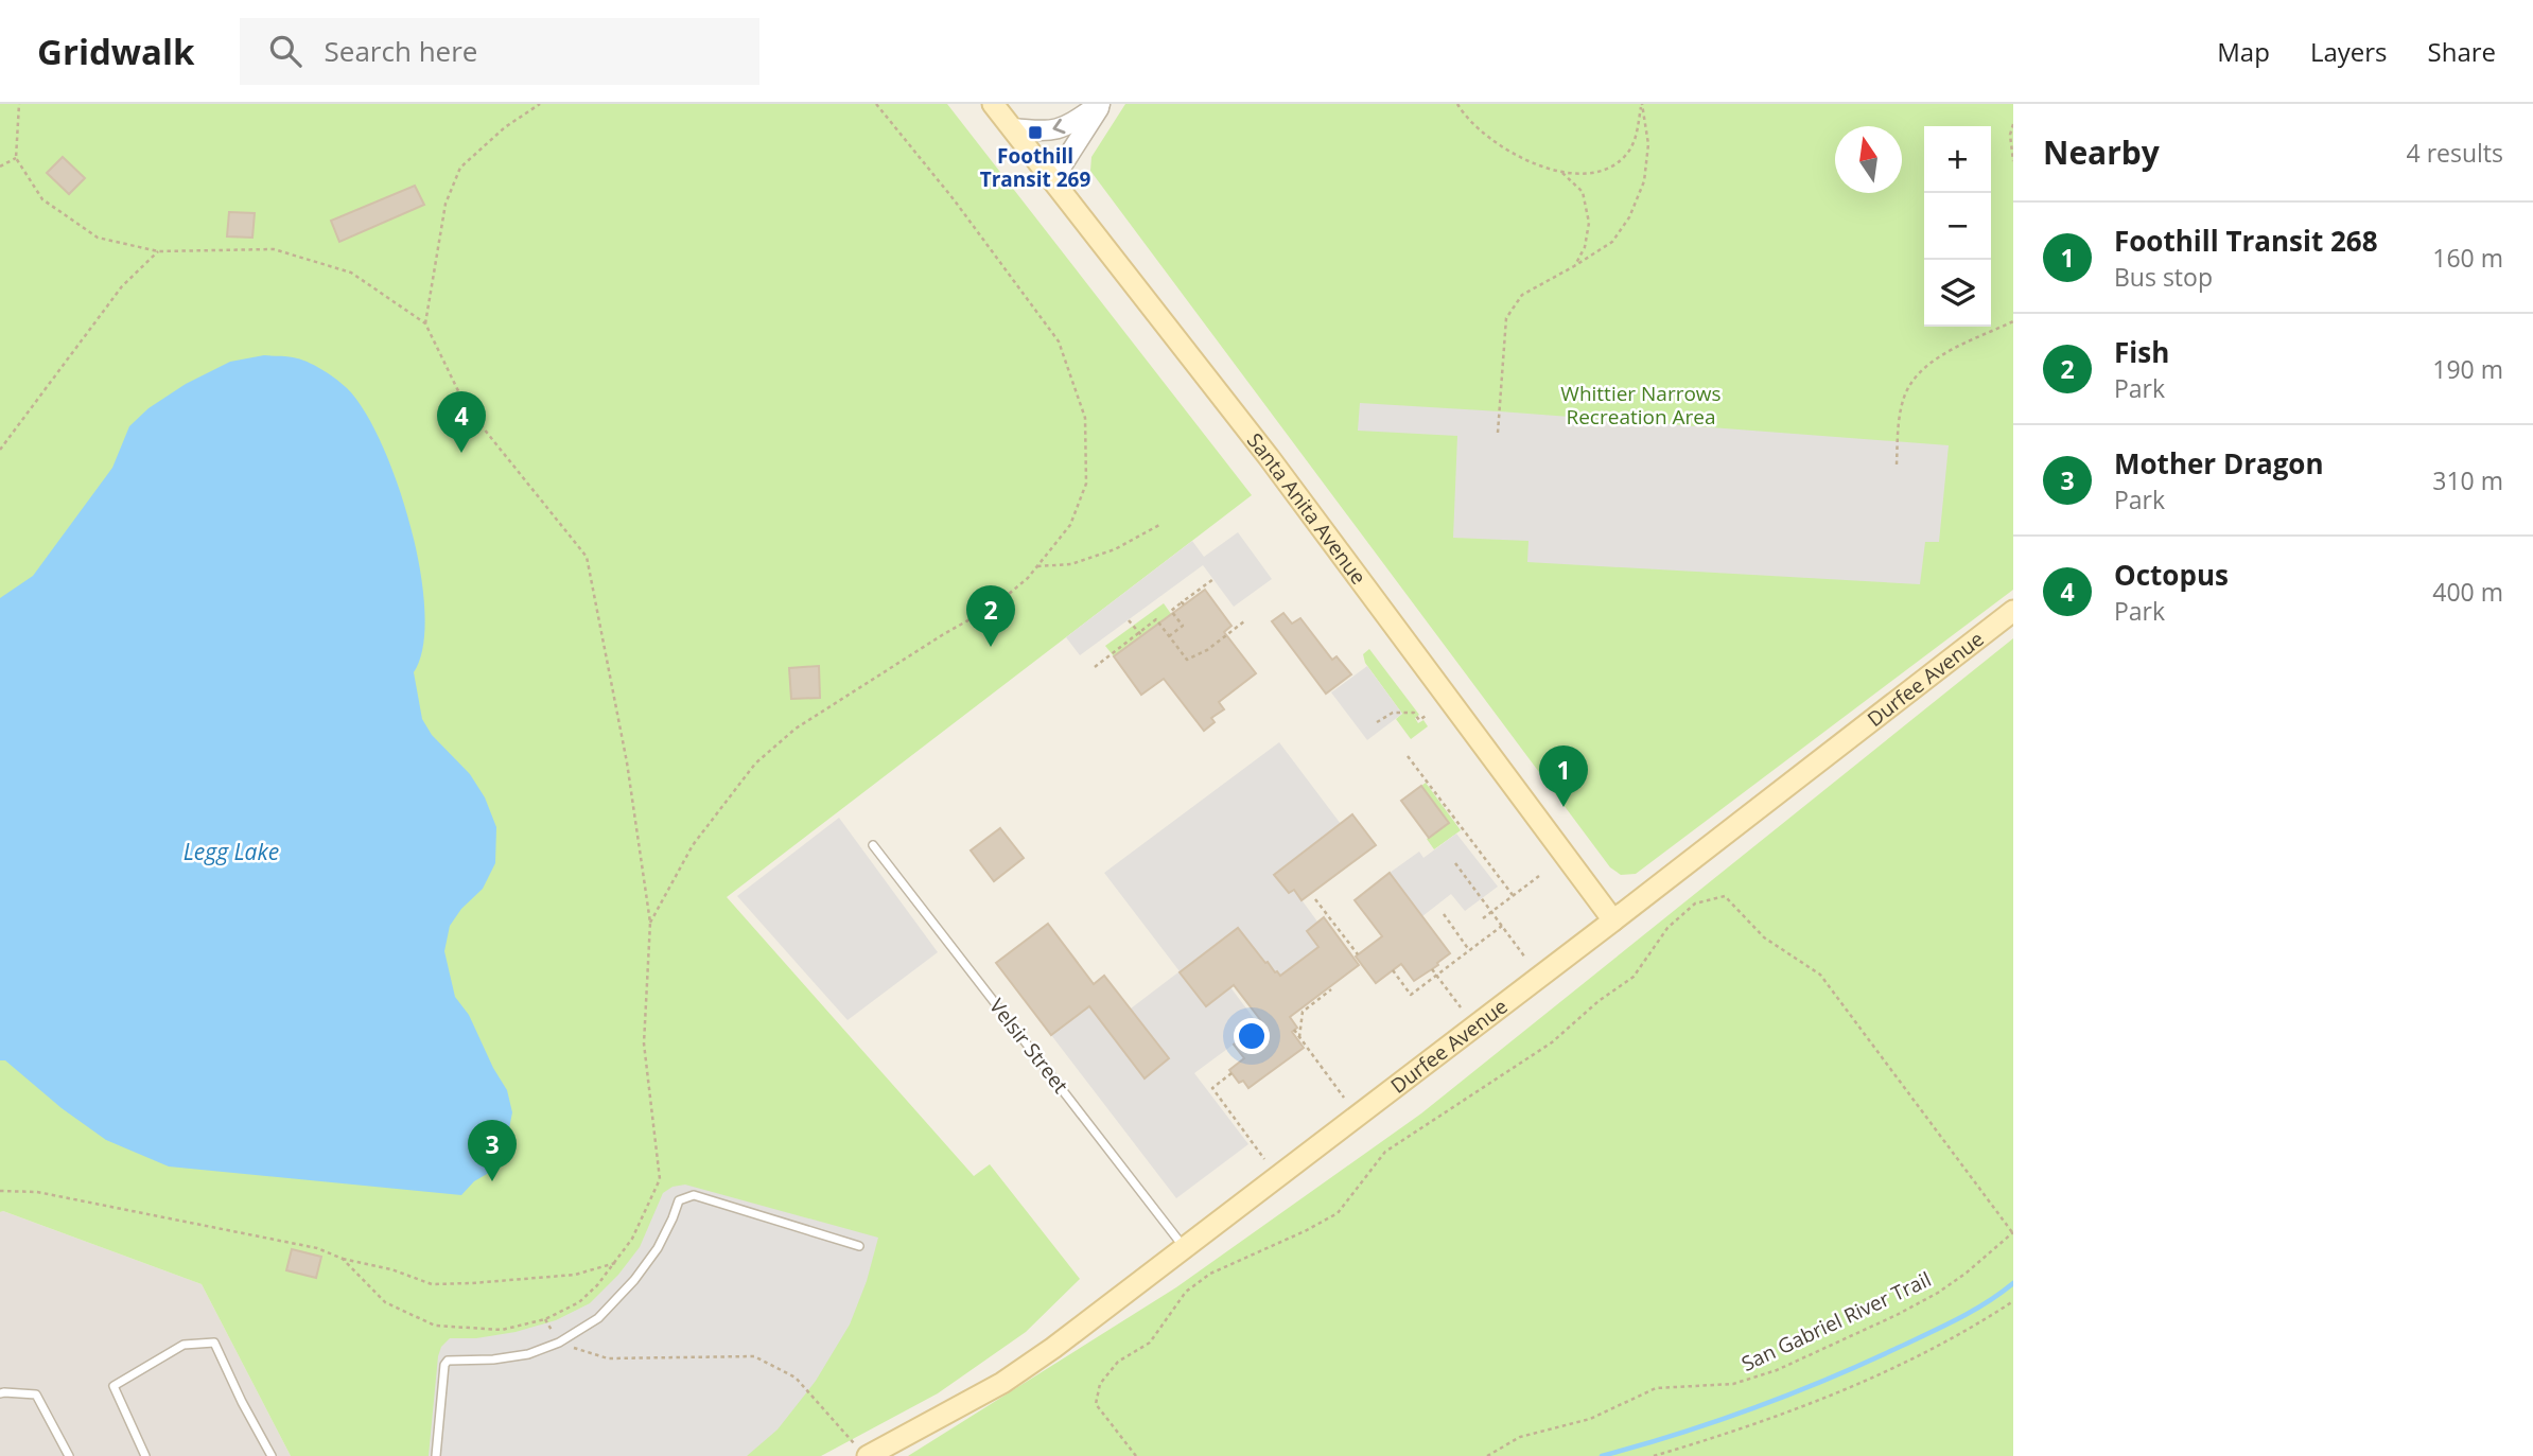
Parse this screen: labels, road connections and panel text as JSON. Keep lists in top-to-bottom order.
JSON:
{
  "streets": {
    "main road": ["Santa Anita Avenue", "Durfee Avenue"],
    "lane": ["Velsir Street"],
    "path": ["San Gabriel River Trail"]
  },
  "crossings": [
    ["Santa Anita Avenue", "Durfee Avenue"],
    ["Durfee Avenue", "Velsir Street"]
  ],
  "water": ["Legg Lake"],
  "parks": ["Whittier Narrows Recreation Area"],
  "places": {
    "transit": ["Foothill Transit 269"]
  },
  "north": "top",
  "page": {
    "header": "Gridwalk",
    "search": "Search here",
    "nav": ["Map", "Layers", "Share"],
    "heading": ["Nearby", "4 results"],
    "map_buttons": ["+", "−"],
    "list": [
      {
        "mark": "1",
        "name": "Foothill Transit 268",
        "note": "Bus stop",
        "value": "160 m"
      },
      {
        "mark": "2",
        "name": "Fish",
        "note": "Park",
        "value": "190 m"
      },
      {
        "mark": "3",
        "name": "Mother Dragon",
        "note": "Park",
        "value": "310 m"
      },
      {
        "mark": "4",
        "name": "Octopus",
        "note": "Park",
        "value": "400 m"
      }
    ],
    "pins": [
      "4",
      "2",
      "1",
      "3"
    ]
  }
}
